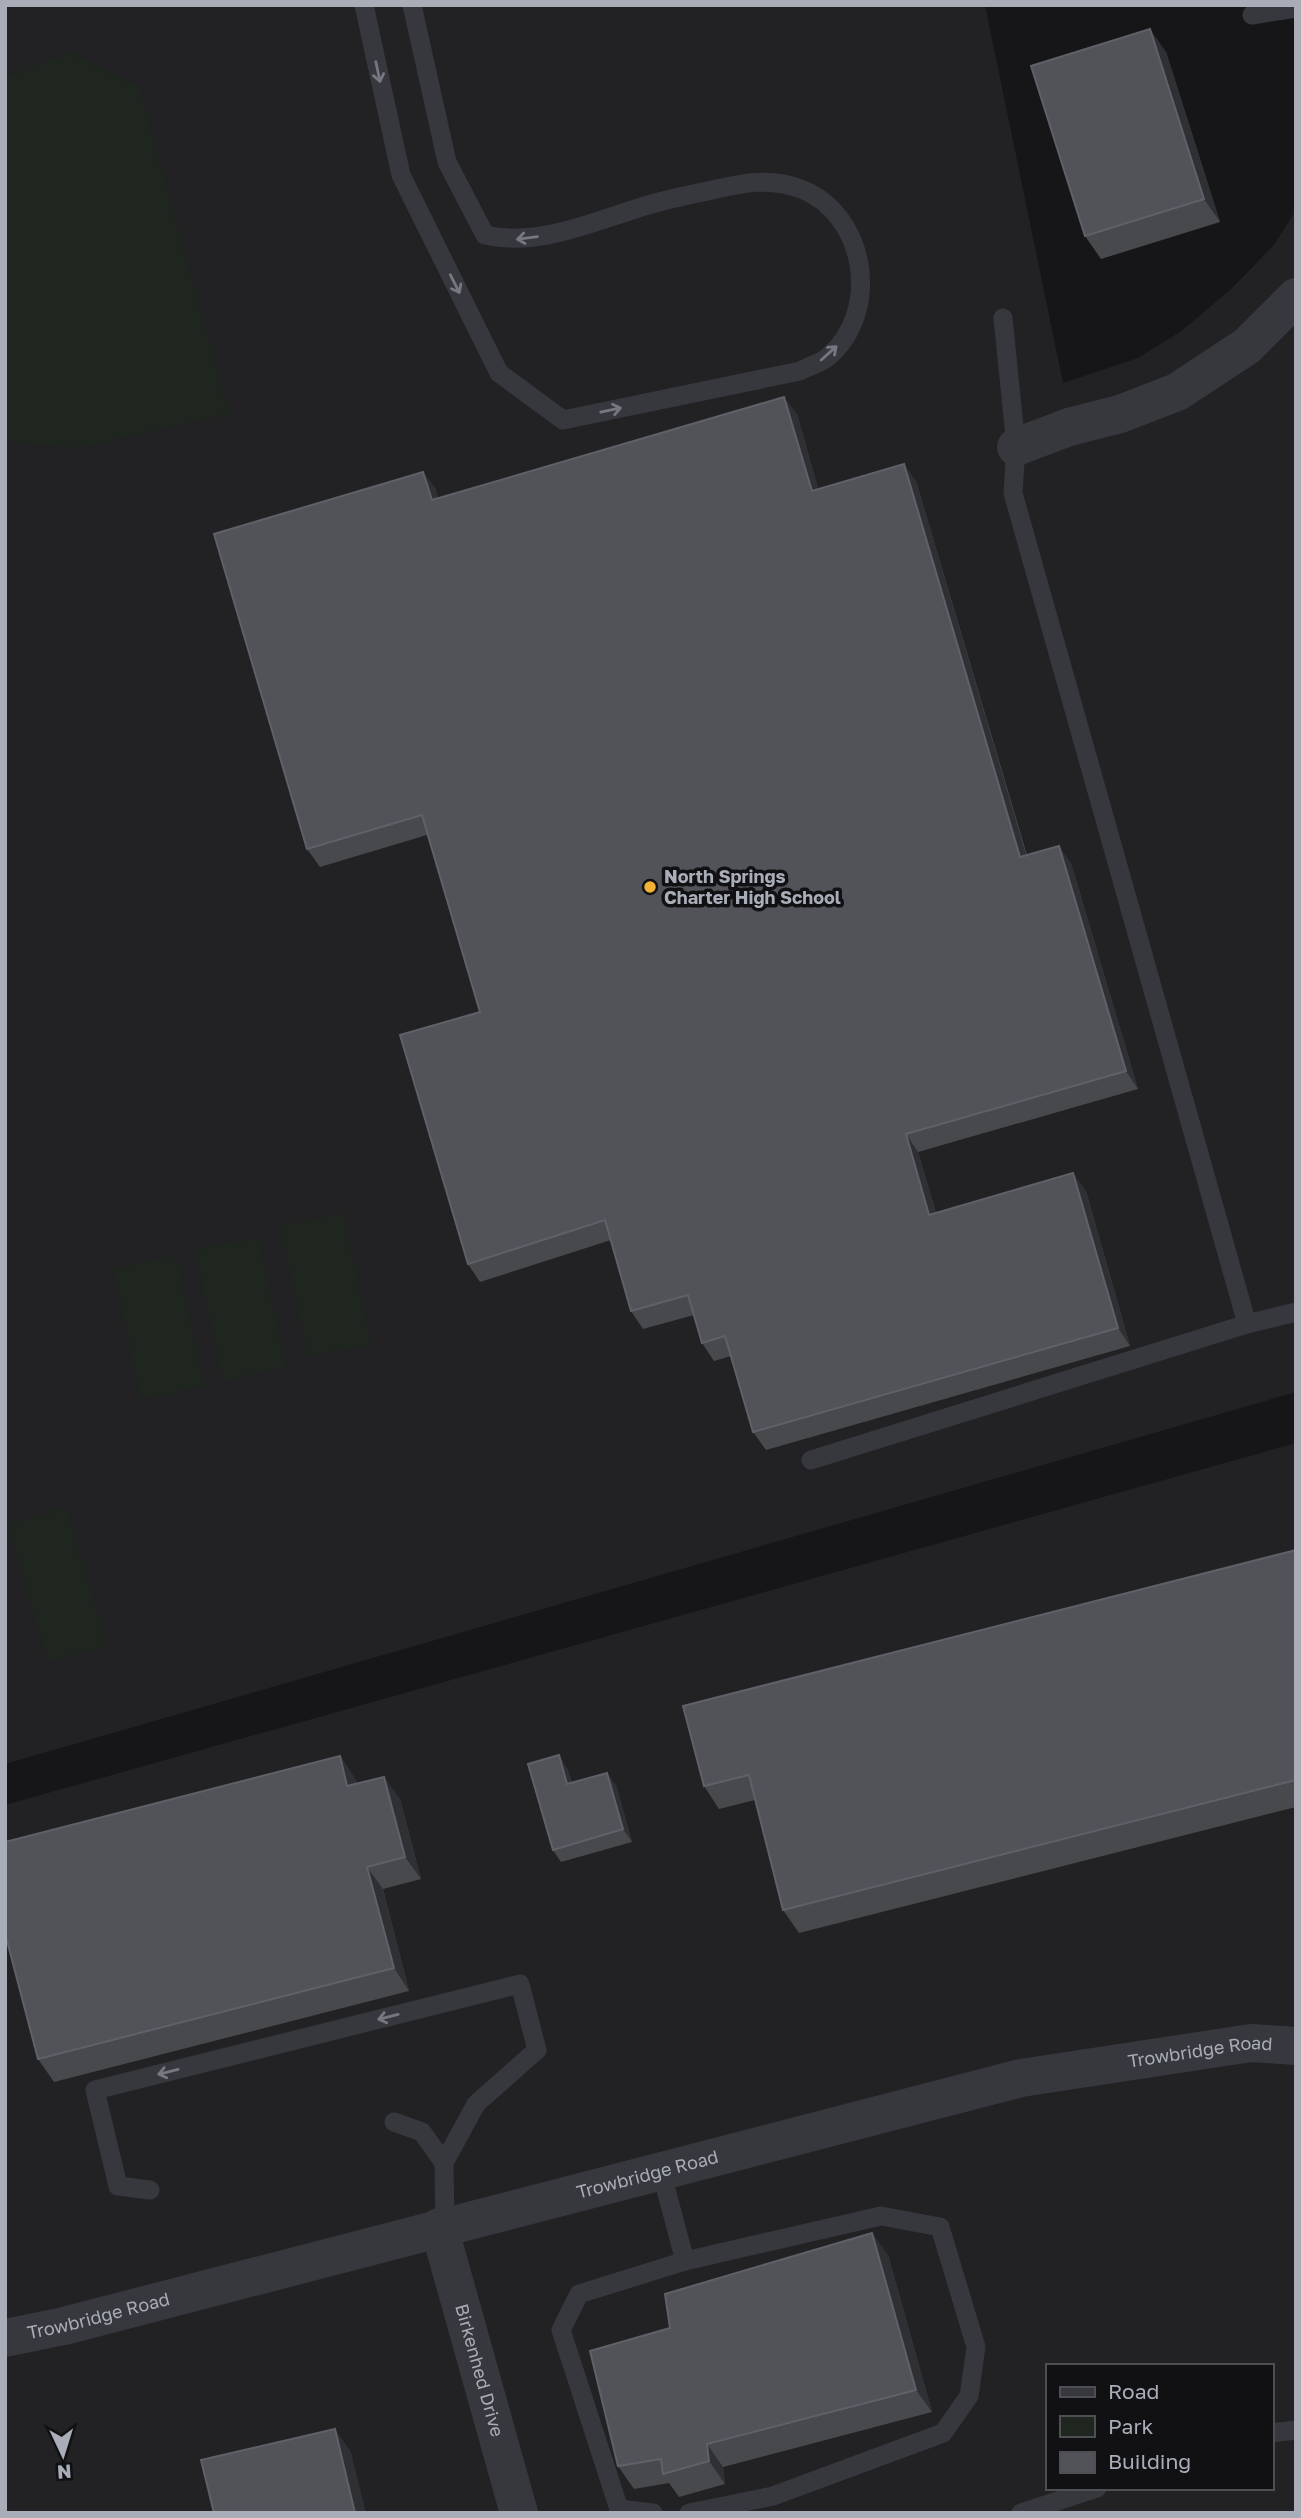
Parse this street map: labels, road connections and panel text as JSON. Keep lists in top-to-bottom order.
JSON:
{
  "streets": {
    "street": ["Trowbridge Road", "Birkenhed Drive"]
  },
  "crossings": [
    ["Trowbridge Road", "Birkenhed Drive"]
  ],
  "places": ["North Springs Charter High School"],
  "legend": ["Road", "Park", "Building"],
  "north": "bottom"
}
